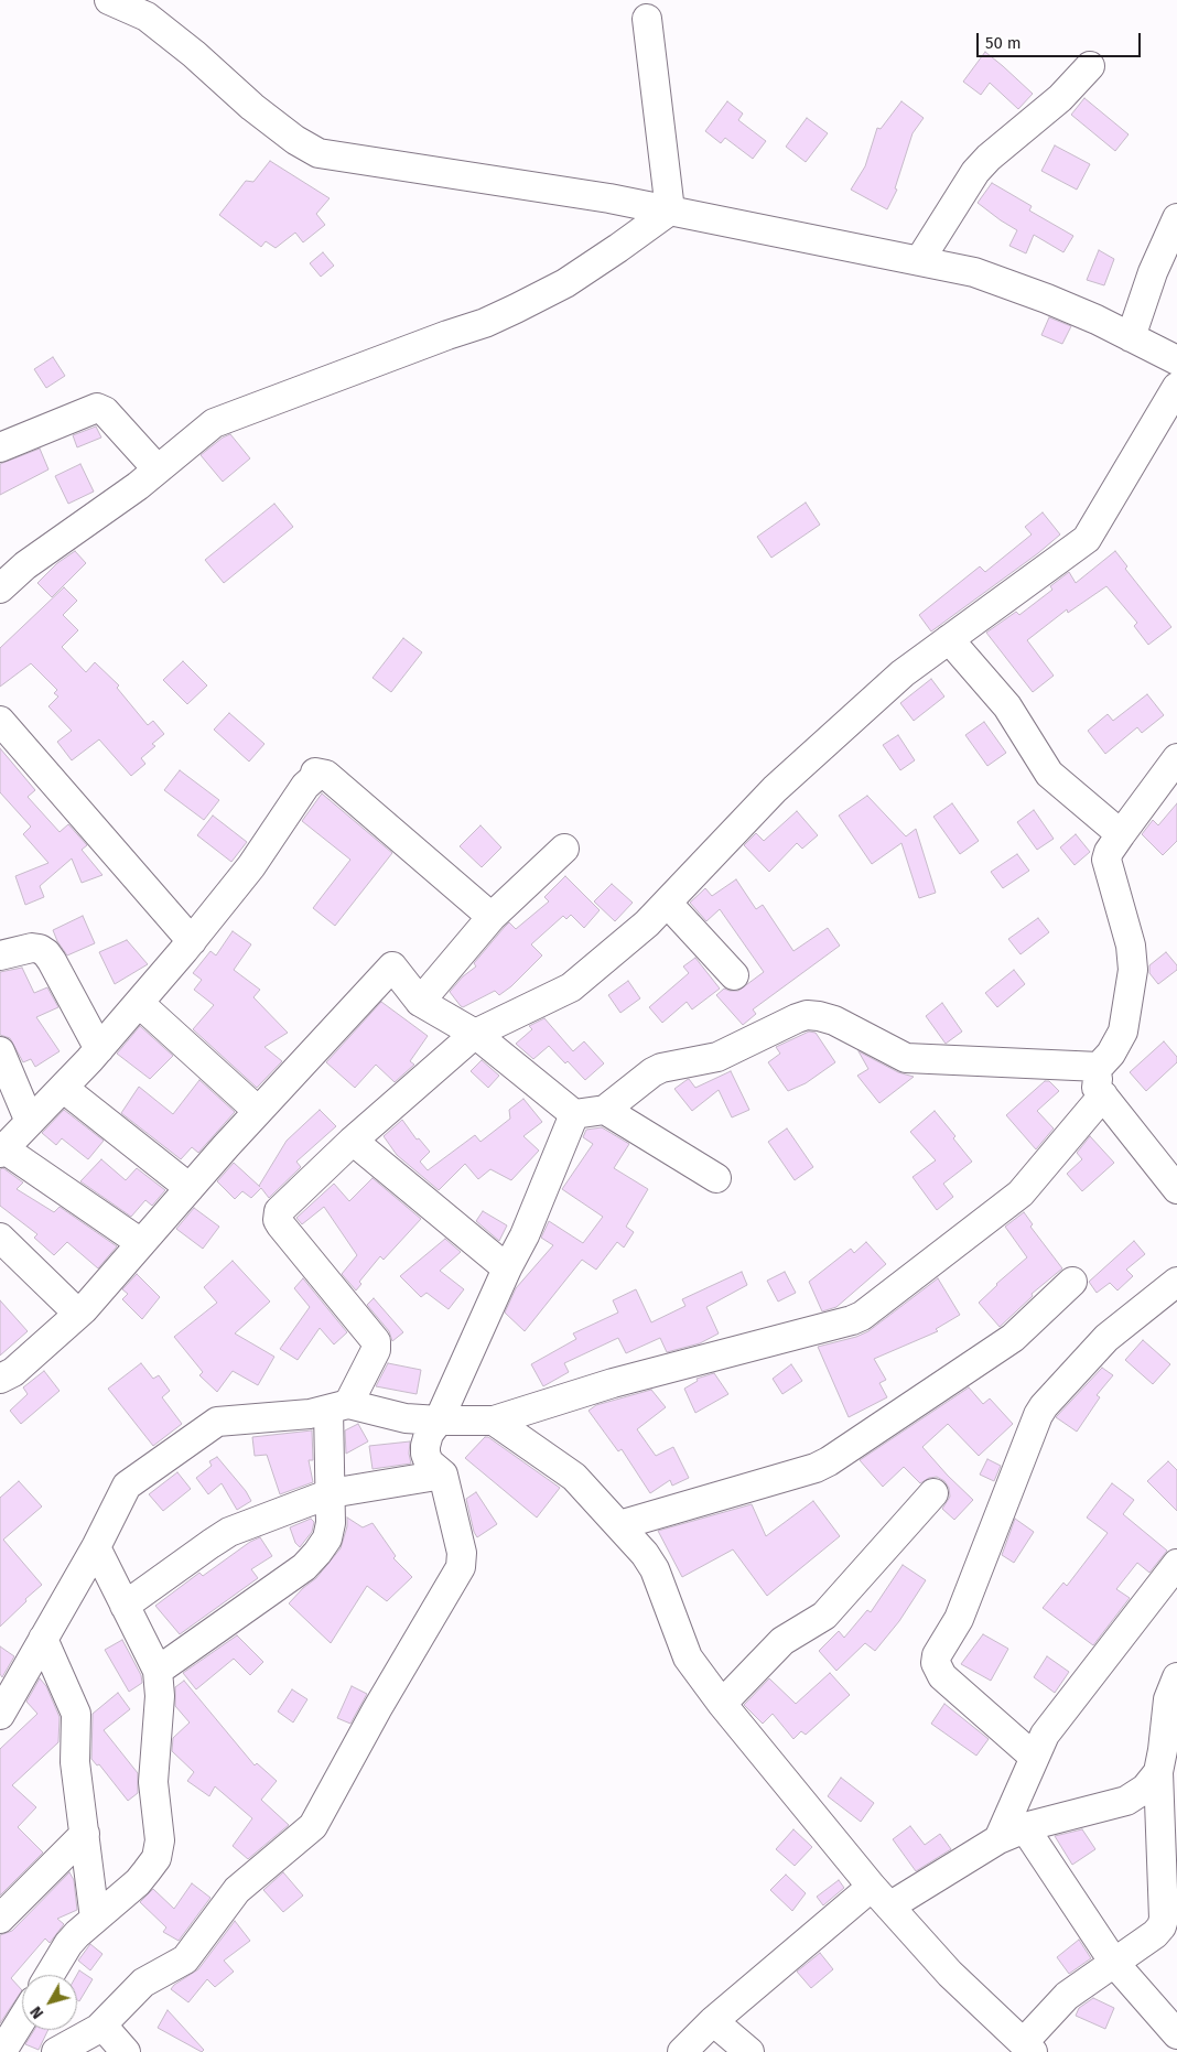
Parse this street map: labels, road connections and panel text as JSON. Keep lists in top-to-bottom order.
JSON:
{
  "scale_bar": "50 m",
  "north": "bottom left"
}
